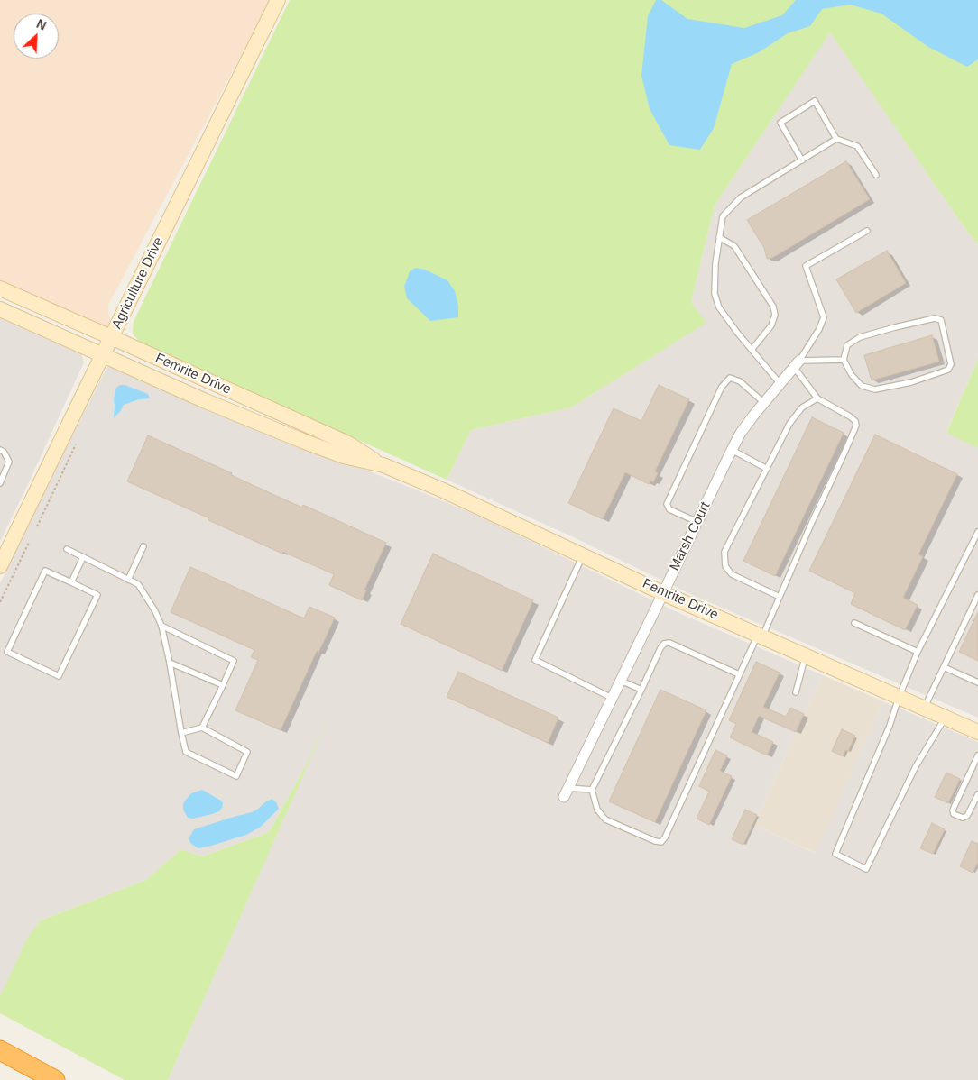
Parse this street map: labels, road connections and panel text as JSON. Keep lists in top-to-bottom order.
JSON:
{
  "streets": {
    "street": ["Agriculture Drive", "Femrite Drive", "Marsh Court"]
  },
  "crossings": [
    ["Agriculture Drive", "Femrite Drive"],
    ["Femrite Drive", "Marsh Court"]
  ],
  "north": "top right"
}
